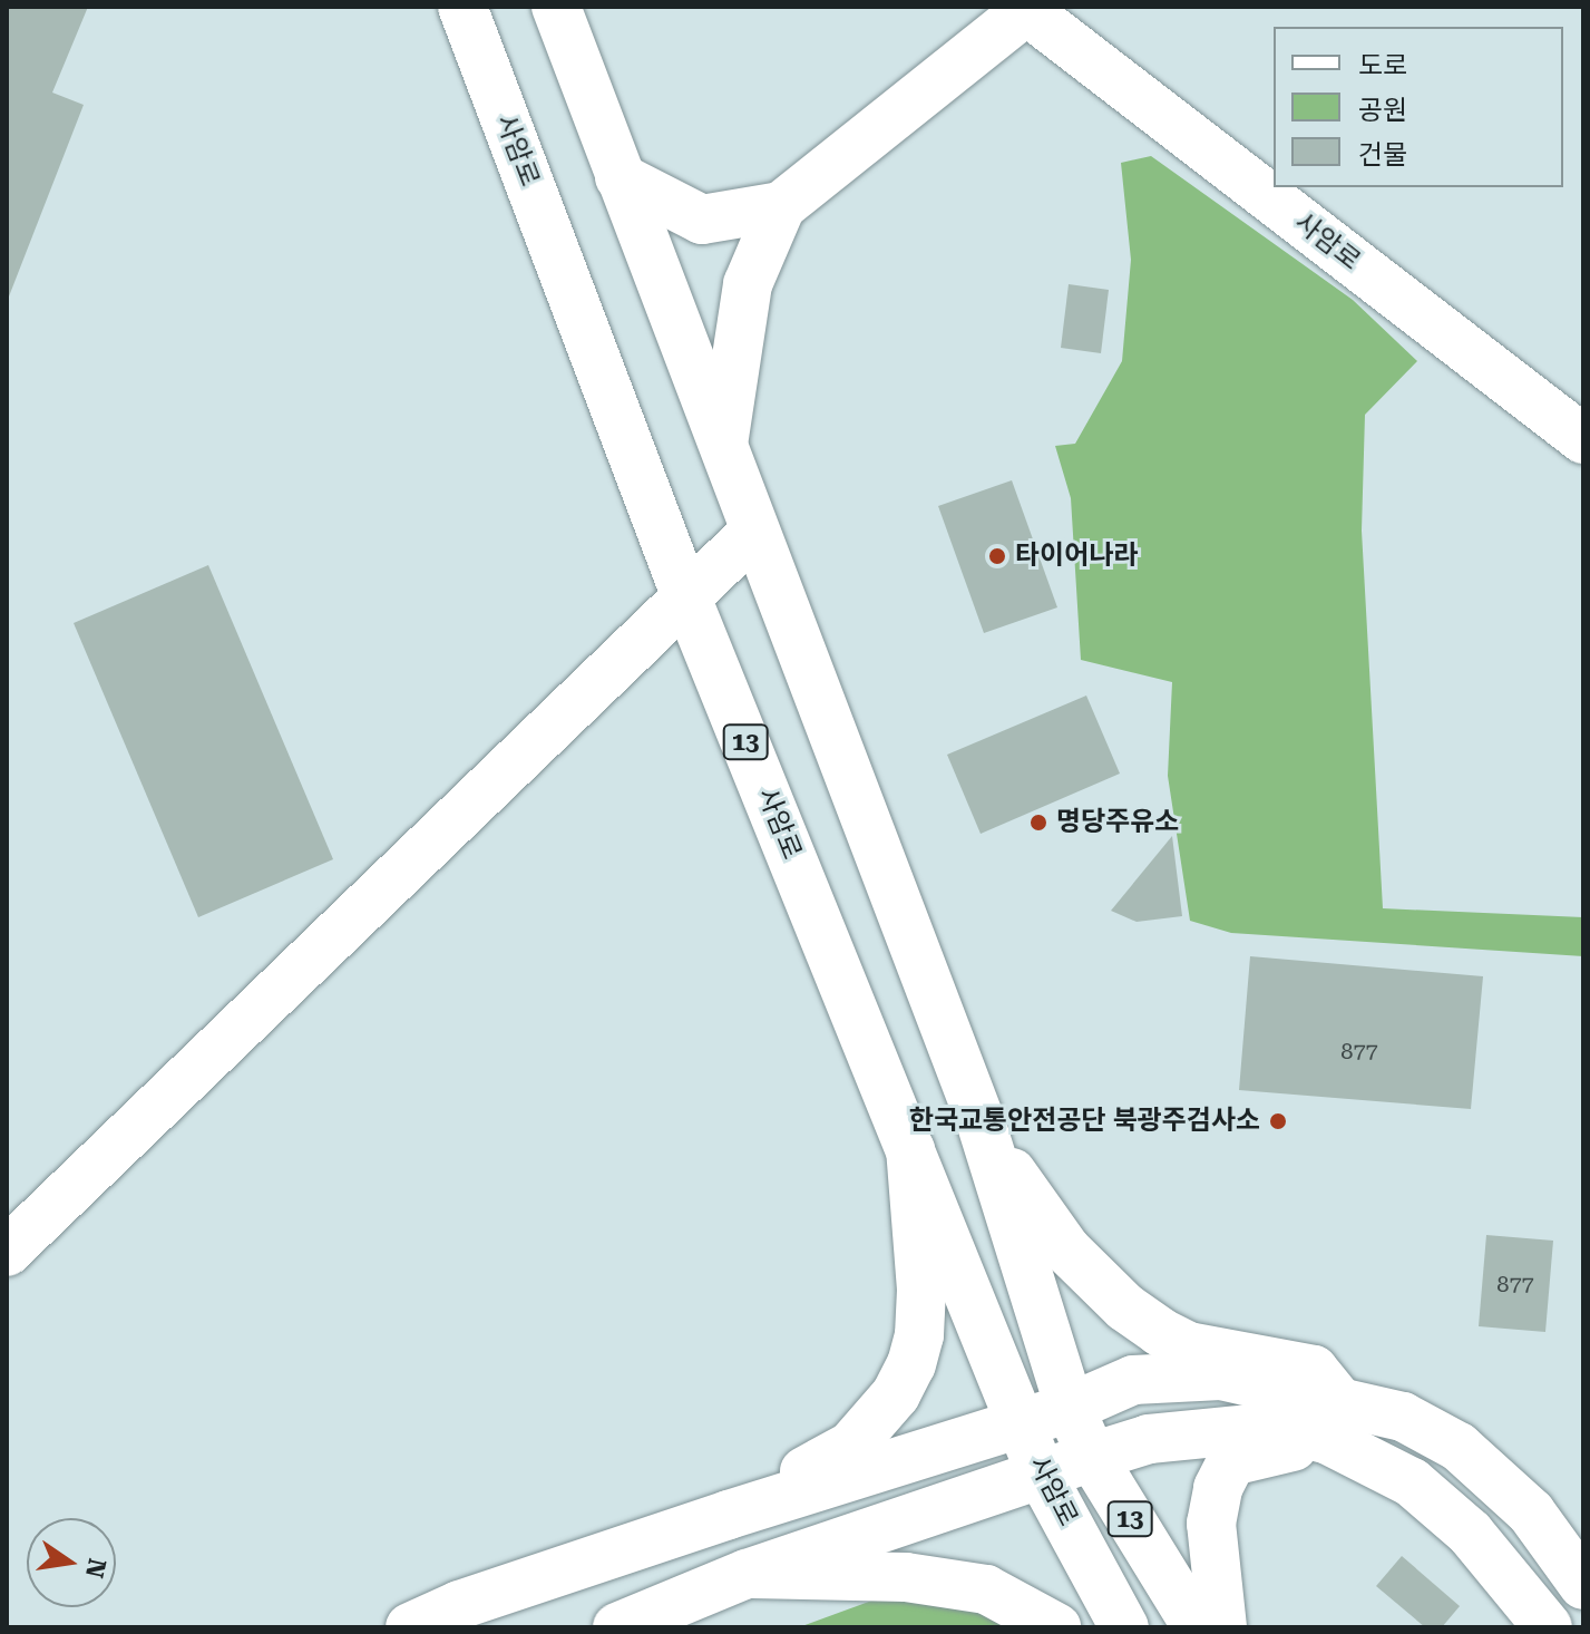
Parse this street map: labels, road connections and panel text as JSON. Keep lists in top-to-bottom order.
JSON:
{
  "streets": {
    "main road": ["사암로", "13"]
  },
  "crossings": [
    ["사암로", "13"]
  ],
  "places": ["타이어나라", "명당주유소", "한국교통안전공단 북광주검사소"],
  "house_numbers": ["877", "877"],
  "legend": ["도로", "공원", "건물"],
  "north": "right"
}
